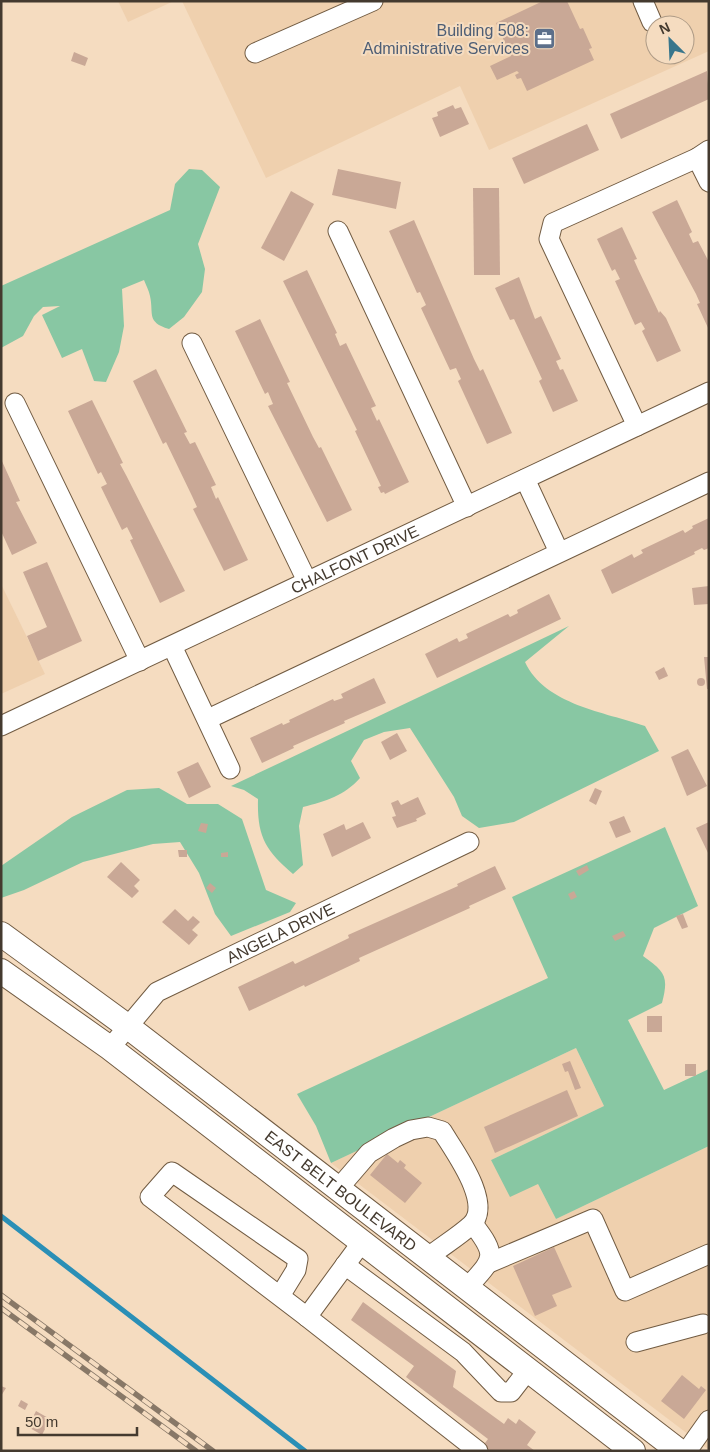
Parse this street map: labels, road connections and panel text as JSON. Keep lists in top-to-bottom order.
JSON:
{
  "streets": {
    "main road": ["EAST BELT BOULEVARD"],
    "street": ["CHALFONT DRIVE", "ANGELA DRIVE"]
  },
  "crossings": [
    ["ANGELA DRIVE", "EAST BELT BOULEVARD"]
  ],
  "places": {
    "office": ["Building 508: Administrative Services"]
  },
  "scale_bar": "50 m",
  "north": "top left"
}
